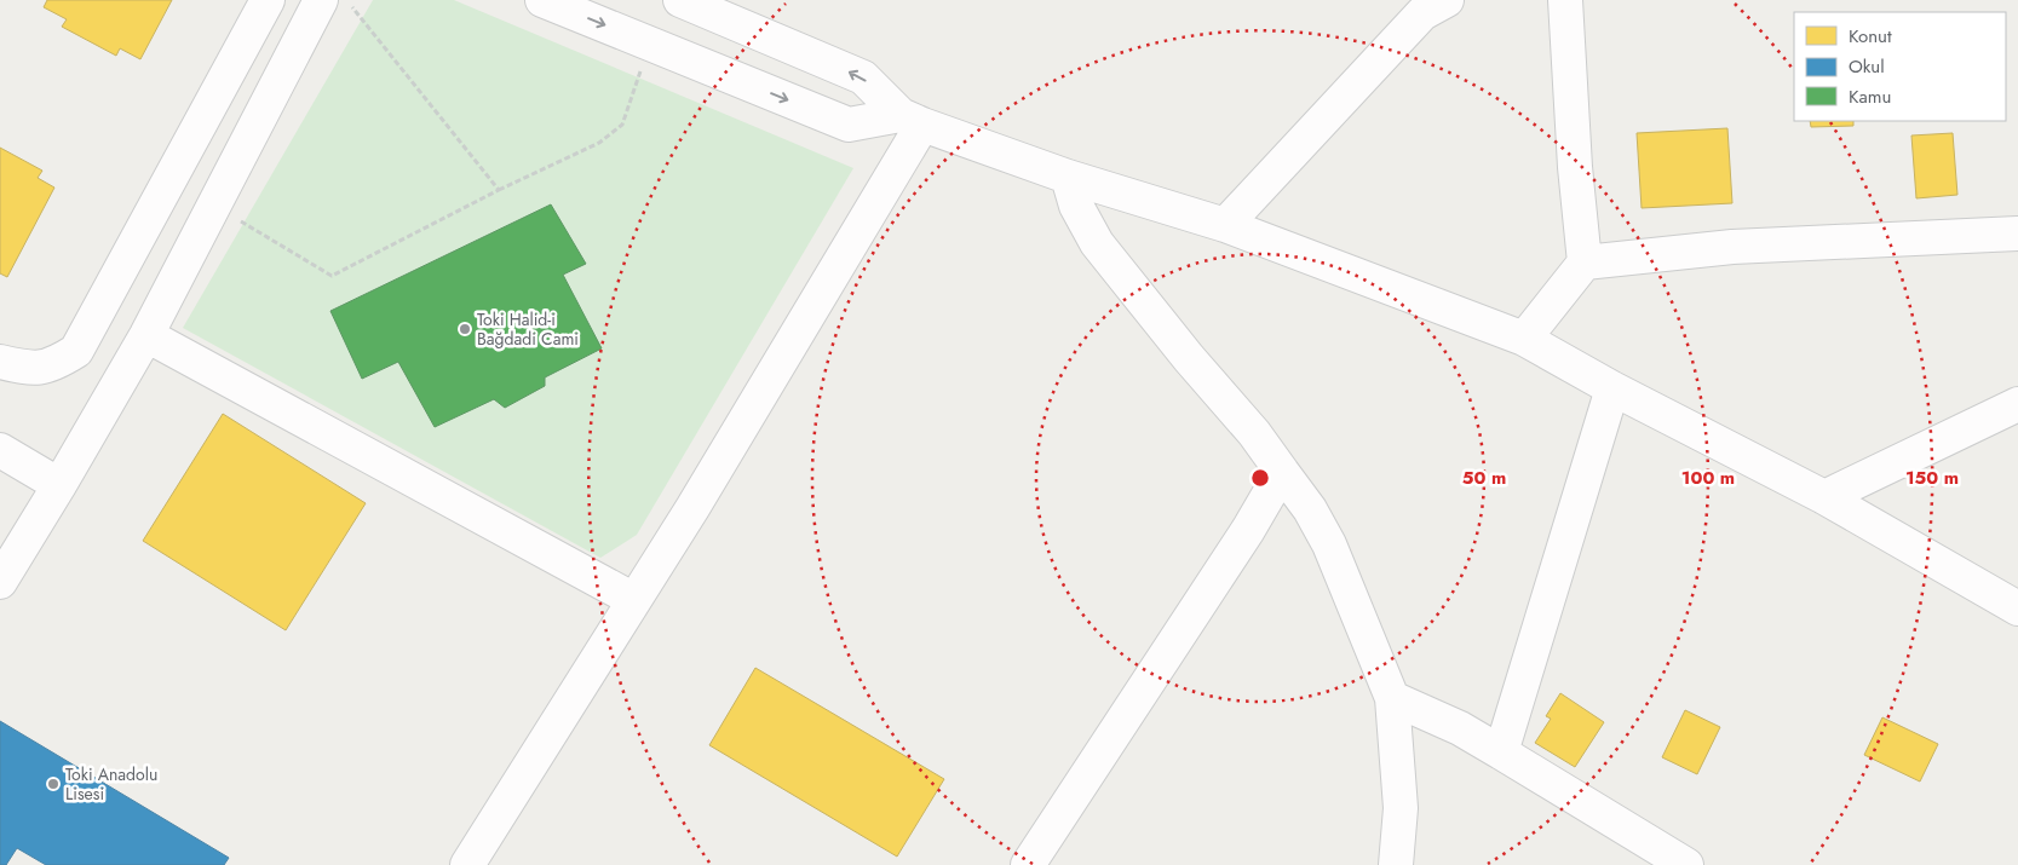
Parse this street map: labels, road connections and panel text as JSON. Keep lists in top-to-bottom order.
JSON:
{
  "places": ["Toki Halid-i Bağdadi Cami", "Toki Anadolu Lisesi"],
  "legend": ["Konut", "Okul", "Kamu"],
  "rings": ["50 m", "100 m", "150 m"]
}
